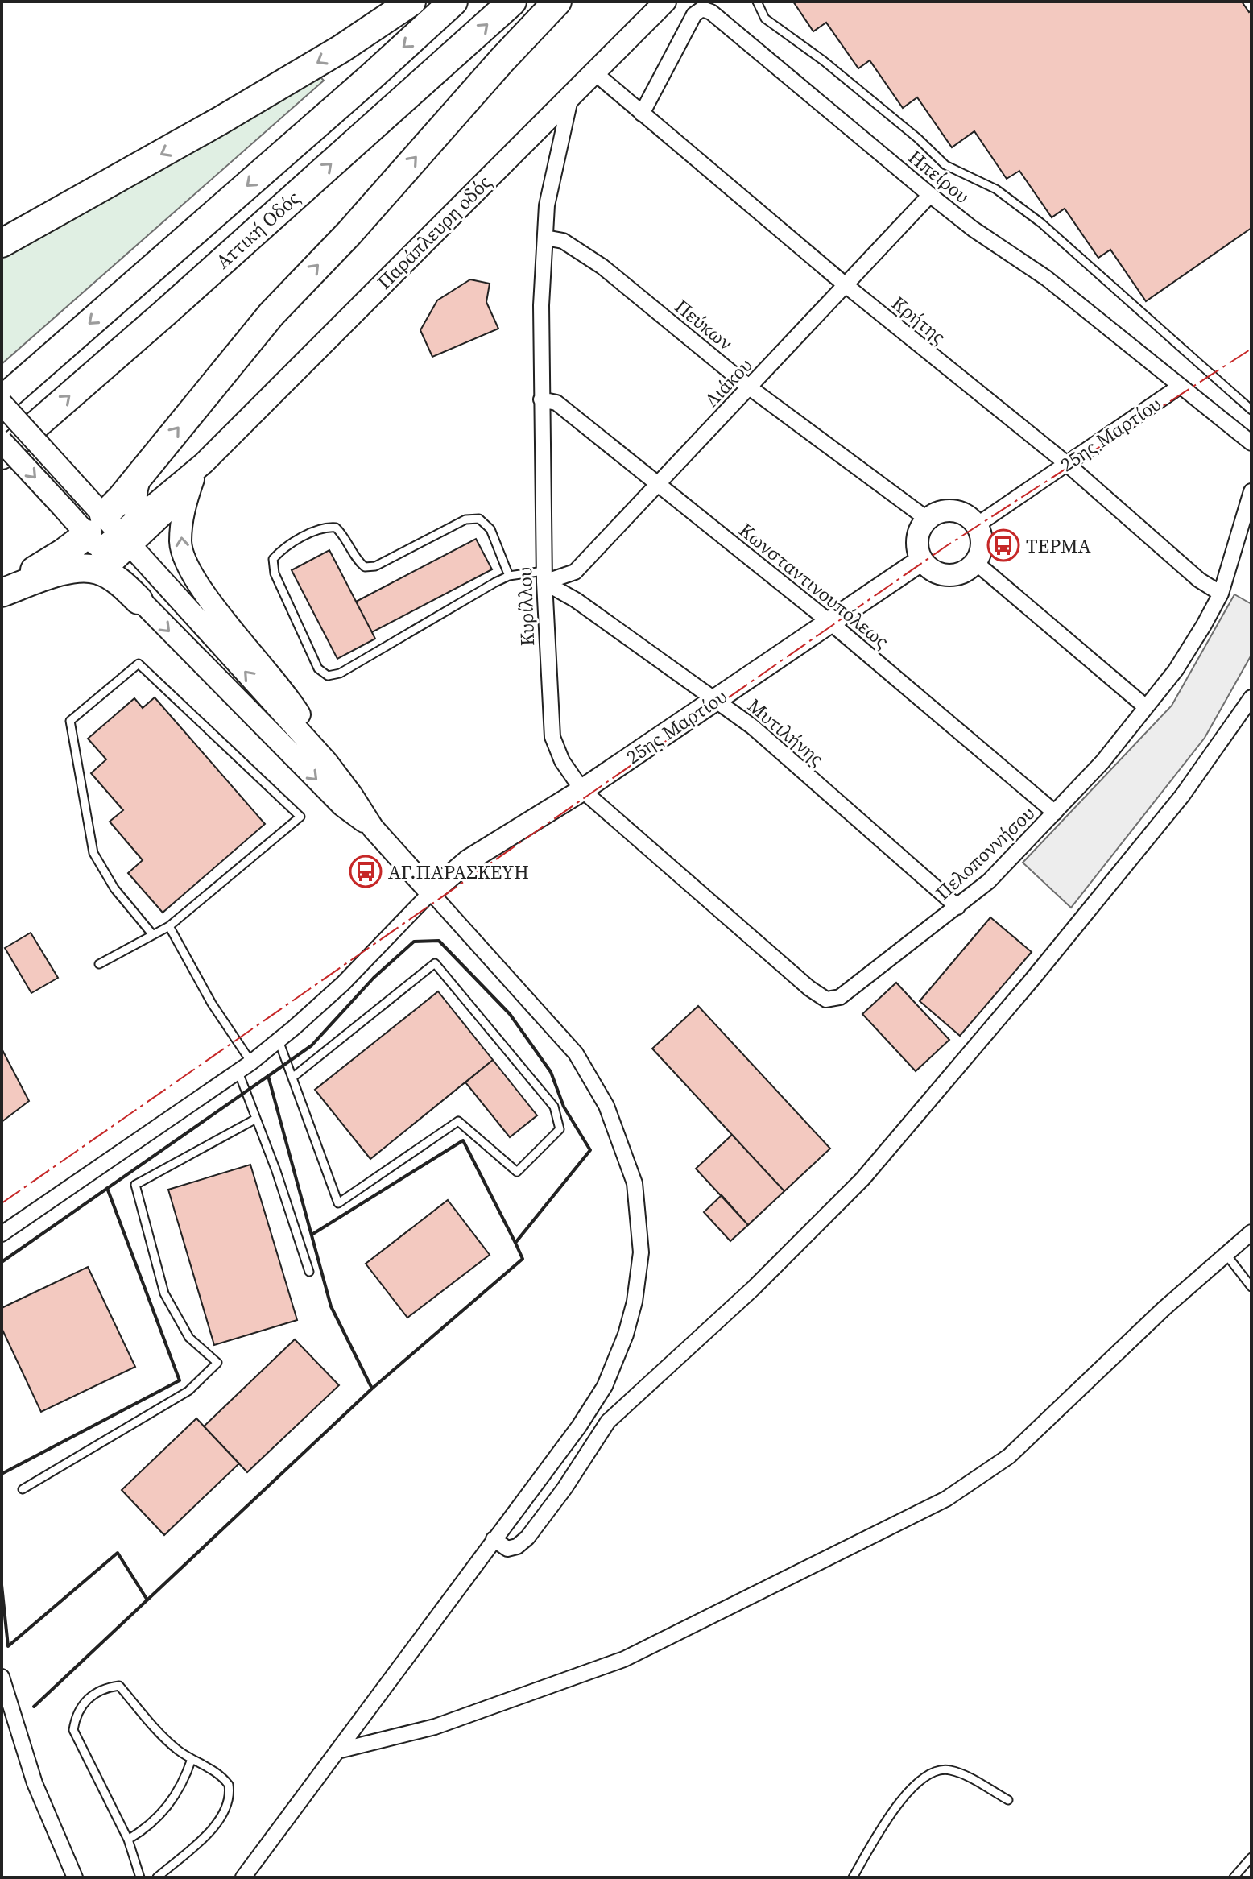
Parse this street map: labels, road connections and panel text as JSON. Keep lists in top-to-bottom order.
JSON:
{
  "streets": {
    "highway": ["Αττική Οδός"],
    "street": [
      "Ηπείρου",
      "Παράπλευρη οδός",
      "Κρήτης",
      "Πεύκων",
      "Λιάκου",
      "25ης Μαρτίου",
      "Κωνσταντινουπόλεως",
      "Κυρίλλου",
      "Μυτιλήνης",
      "Πελοποννήσου"
    ]
  },
  "crossings": [
    ["Ηπείρου", "Κρήτης"],
    ["Ηπείρου", "Λιάκου"],
    ["Ηπείρου", "25ης Μαρτίου"],
    ["Παράπλευρη οδός", "Κρήτης"],
    ["Παράπλευρη οδός", "Κυρίλλου"],
    ["Κρήτης", "Λιάκου"],
    ["Κρήτης", "25ης Μαρτίου"],
    ["Κρήτης", "Πελοποννήσου"],
    ["Πεύκων", "Λιάκου"],
    ["Πεύκων", "25ης Μαρτίου"],
    ["Πεύκων", "Κυρίλλου"],
    ["Λιάκου", "Κωνσταντινουπόλεως"],
    ["Λιάκου", "Κυρίλλου"],
    ["Λιάκου", "Μυτιλήνης"],
    ["25ης Μαρτίου", "Κωνσταντινουπόλεως"],
    ["25ης Μαρτίου", "Κυρίλλου"],
    ["25ης Μαρτίου", "Μυτιλήνης"],
    ["Κωνσταντινουπόλεως", "Κυρίλλου"],
    ["Κωνσταντινουπόλεως", "Πελοποννήσου"],
    ["Κυρίλλου", "Μυτιλήνης"],
    ["Κυρίλλου", "Πελοποννήσου"],
    ["Μυτιλήνης", "Πελοποννήσου"]
  ],
  "places": {
    "bus stop": ["ΤΕΡΜΑ", "ΑΓ.ΠΑΡΑΣΚΕΥΗ"]
  }
}
